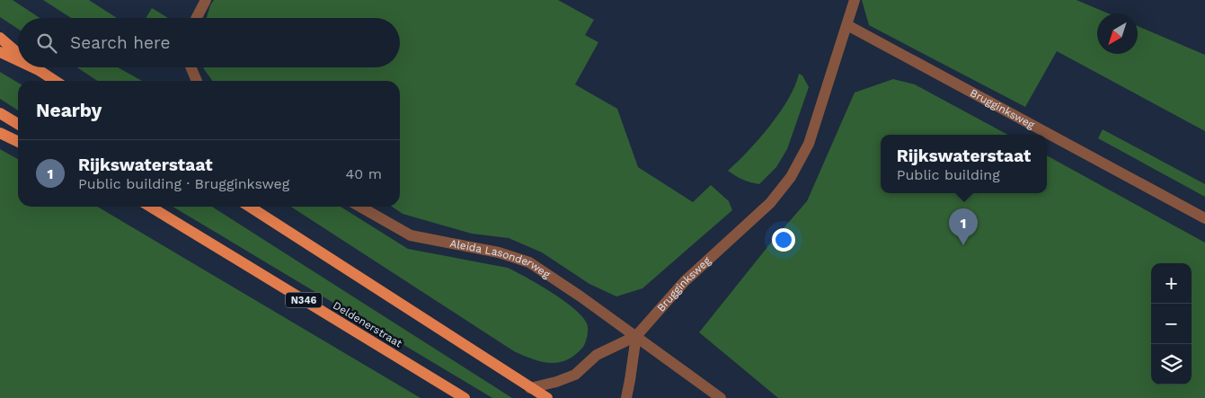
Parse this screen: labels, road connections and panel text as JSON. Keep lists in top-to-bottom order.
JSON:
{
  "streets": {
    "main road": ["N346", "Deldenerstraat"],
    "street": ["Brugginksweg", "Aleida Lasonderweg"]
  },
  "crossings": [
    ["Brugginksweg", "Aleida Lasonderweg"]
  ],
  "north": "bottom left",
  "page": {
    "search": "Search here",
    "heading": "Nearby",
    "popup": ["Rijkswaterstaat", "Public building"],
    "list": [
      {
        "mark": "1",
        "name": "Rijkswaterstaat",
        "note": "Public building · Brugginksweg",
        "value": "40 m"
      }
    ],
    "pins": "1",
    "map_buttons": ["+", "−"]
  }
}
